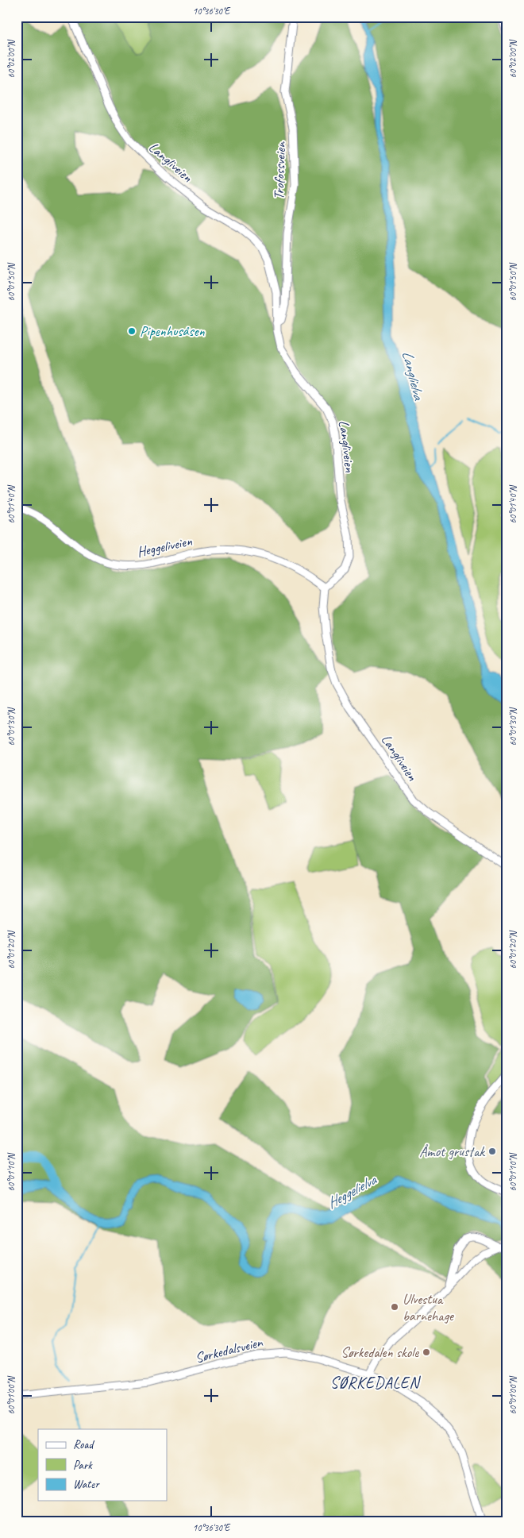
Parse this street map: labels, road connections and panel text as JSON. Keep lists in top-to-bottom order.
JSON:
{
  "streets": {
    "street": [
      "Langliveien",
      "Trofossveien",
      "Heggeliveien",
      "Sørkedalsveien"
    ]
  },
  "crossings": [
    ["Langliveien", "Trofossveien"],
    ["Langliveien", "Heggeliveien"]
  ],
  "districts": ["SØRKEDALEN"],
  "water": ["Langlielva", "Heggelielva"],
  "places": [
    "Pipenhusåsen",
    "Åmot grustak",
    "Ulvestua barnehage",
    "Sørkedalen skole"
  ],
  "legend": ["Road", "Park", "Water"],
  "coordinates": [
    "10°36'30\"E",
    "60°02'00\"N",
    "60°01'50\"N",
    "60°01'40\"N",
    "60°01'30\"N",
    "60°01'20\"N",
    "60°01'10\"N",
    "60°01'00\"N"
  ]
}
